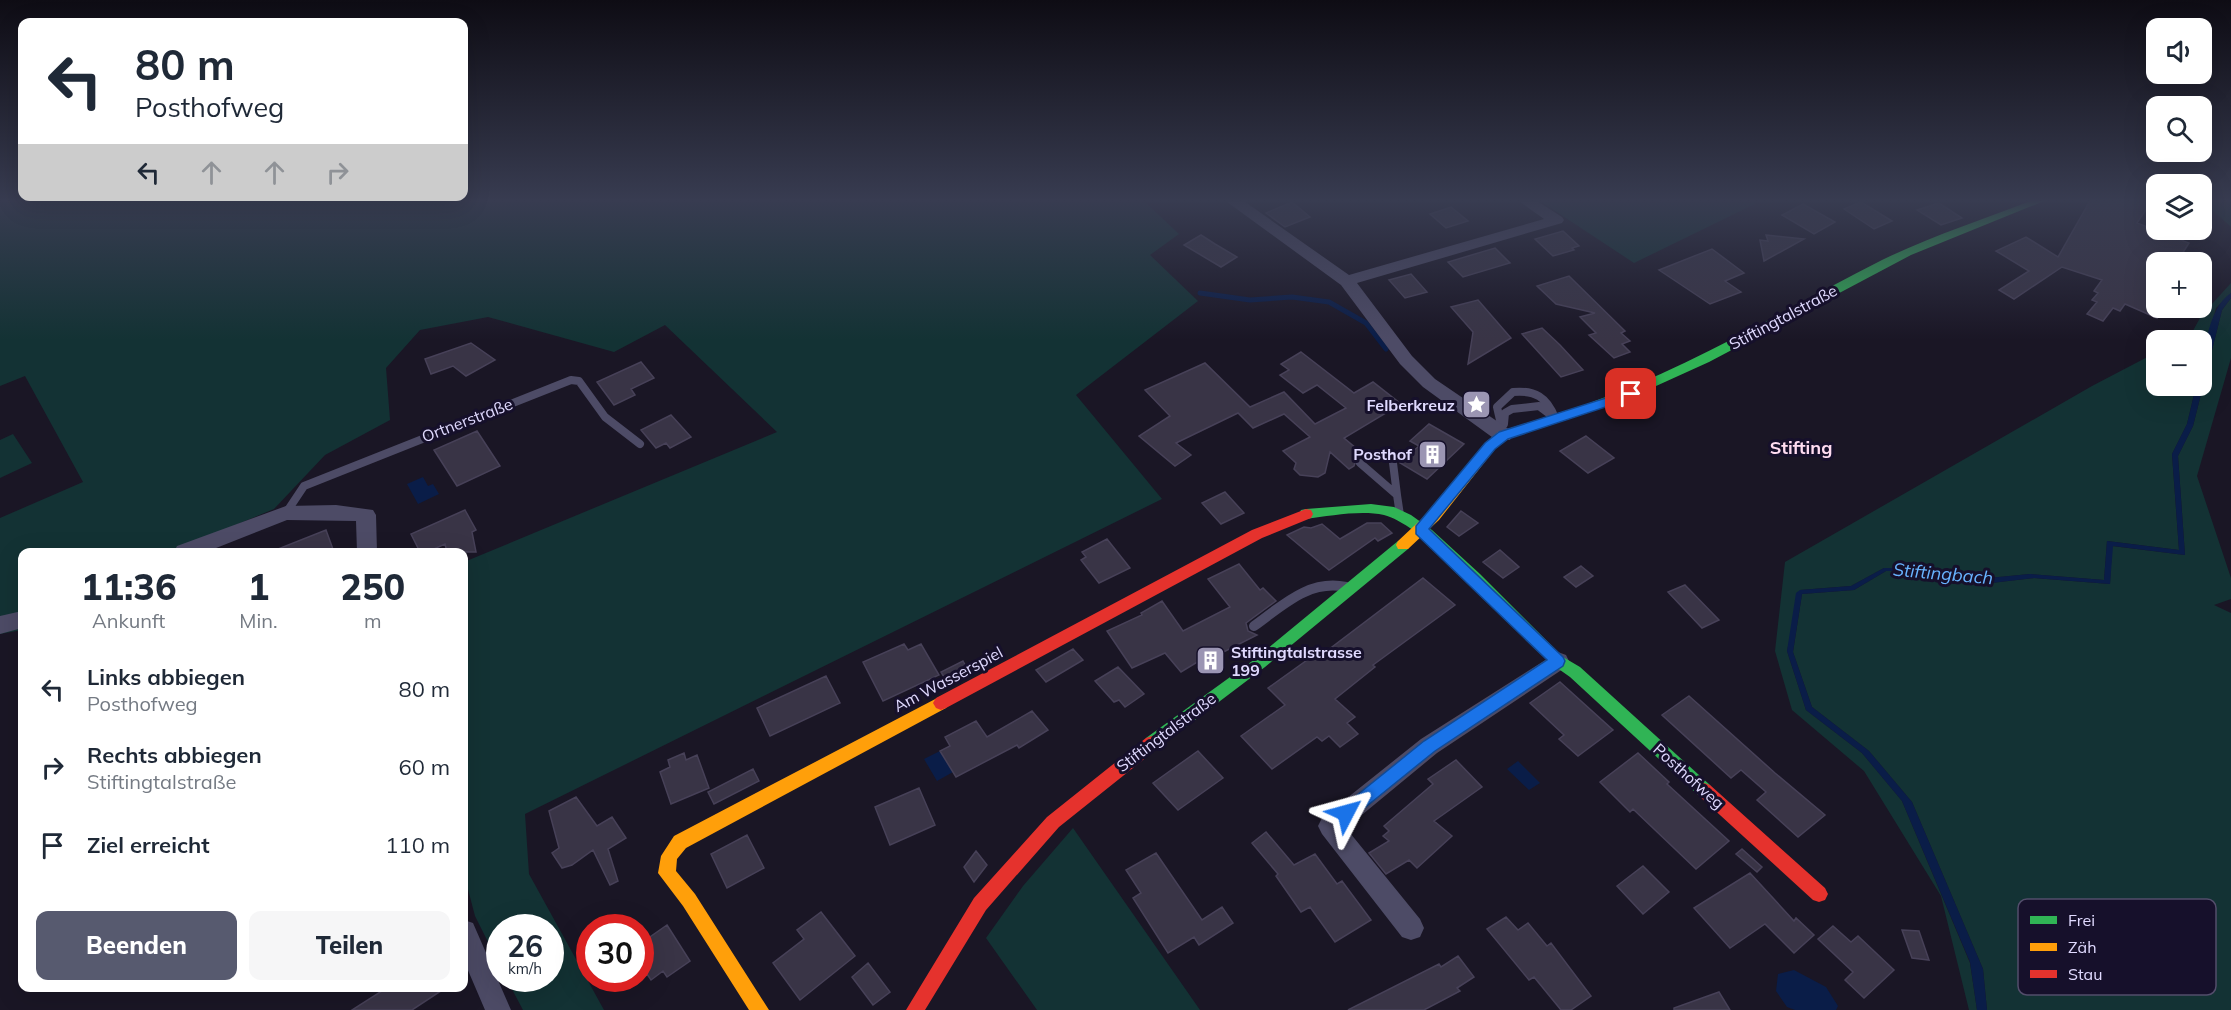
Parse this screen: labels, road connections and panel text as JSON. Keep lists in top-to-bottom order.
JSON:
{
  "streets": {
    "street": ["Stiftingtalstraße", "Am Wasserspiel", "Posthofweg"],
    "lane": ["Ortnerstraße"]
  },
  "crossings": [
    ["Stiftingtalstraße", "Am Wasserspiel"],
    ["Stiftingtalstraße", "Posthofweg"],
    ["Am Wasserspiel", "Posthofweg"]
  ],
  "districts": ["Stifting"],
  "water": ["Stiftingbach"],
  "places": {
    "place": ["Felberkreuz"],
    "building": ["Posthof", "Stiftingtalstrasse 199"]
  },
  "legend": ["Frei", "Zäh", "Stau"],
  "page": {
    "map_buttons": ["+", "−"],
    "turn": ["80 m", "Posthofweg"],
    "eta": [
      "11:36",
      "Ankunft",
      "1",
      "Min.",
      "250",
      "m"
    ],
    "list": [
      {
        "name": "Links abbiegen",
        "note": "Posthofweg",
        "value": "80 m"
      },
      {
        "name": "Rechts abbiegen",
        "note": "Stiftingtalstraße",
        "value": "60 m"
      },
      {
        "name": "Ziel erreicht",
        "value": "110 m"
      }
    ],
    "buttons": ["Beenden", "Teilen"],
    "speed": "26 km/h",
    "limit": "30"
  }
}
